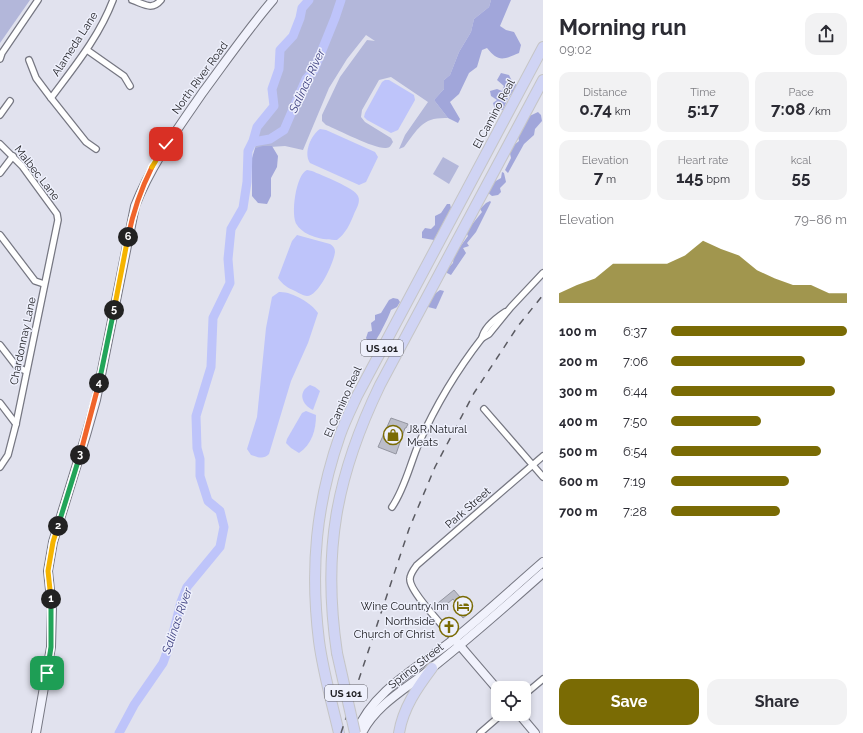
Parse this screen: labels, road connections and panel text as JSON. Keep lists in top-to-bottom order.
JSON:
{
  "streets": {
    "highway": ["El Camino Real", "US 101"],
    "main road": ["North River Road", "Spring Street"],
    "street": [
      "Alameda Lane",
      "Malbec Lane",
      "Chardonnay Lane",
      "Park Street"
    ]
  },
  "crossings": [
    ["Malbec Lane", "Chardonnay Lane"],
    ["US 101", "Spring Street"],
    ["Park Street", "Spring Street"]
  ],
  "water": ["Salinas River"],
  "places": {
    "shop": ["J&R Natural Meats"],
    "hotel": ["Wine Country Inn"],
    "church": ["Northside Church of Christ"]
  },
  "page": {
    "heading": ["Morning run", "09:02"],
    "stats": [
      ["Distance", "0.74 km"],
      ["Time", "5:17"],
      ["Pace", "7:08 /km"],
      ["Elevation", "7 m"],
      ["Heart rate", "145 bpm"],
      ["kcal", "55"]
    ],
    "chart": ["Elevation", "79–86 m"],
    "pins": [
      "6",
      "5",
      "4",
      "3",
      "2",
      "1"
    ],
    "list": [
      {
        "name": "100 m",
        "note": "6:37"
      },
      {
        "name": "200 m",
        "note": "7:06"
      },
      {
        "name": "300 m",
        "note": "6:44"
      },
      {
        "name": "400 m",
        "note": "7:50"
      },
      {
        "name": "500 m",
        "note": "6:54"
      },
      {
        "name": "600 m",
        "note": "7:19"
      },
      {
        "name": "700 m",
        "note": "7:28"
      }
    ],
    "buttons": ["Save", "Share"]
  }
}
